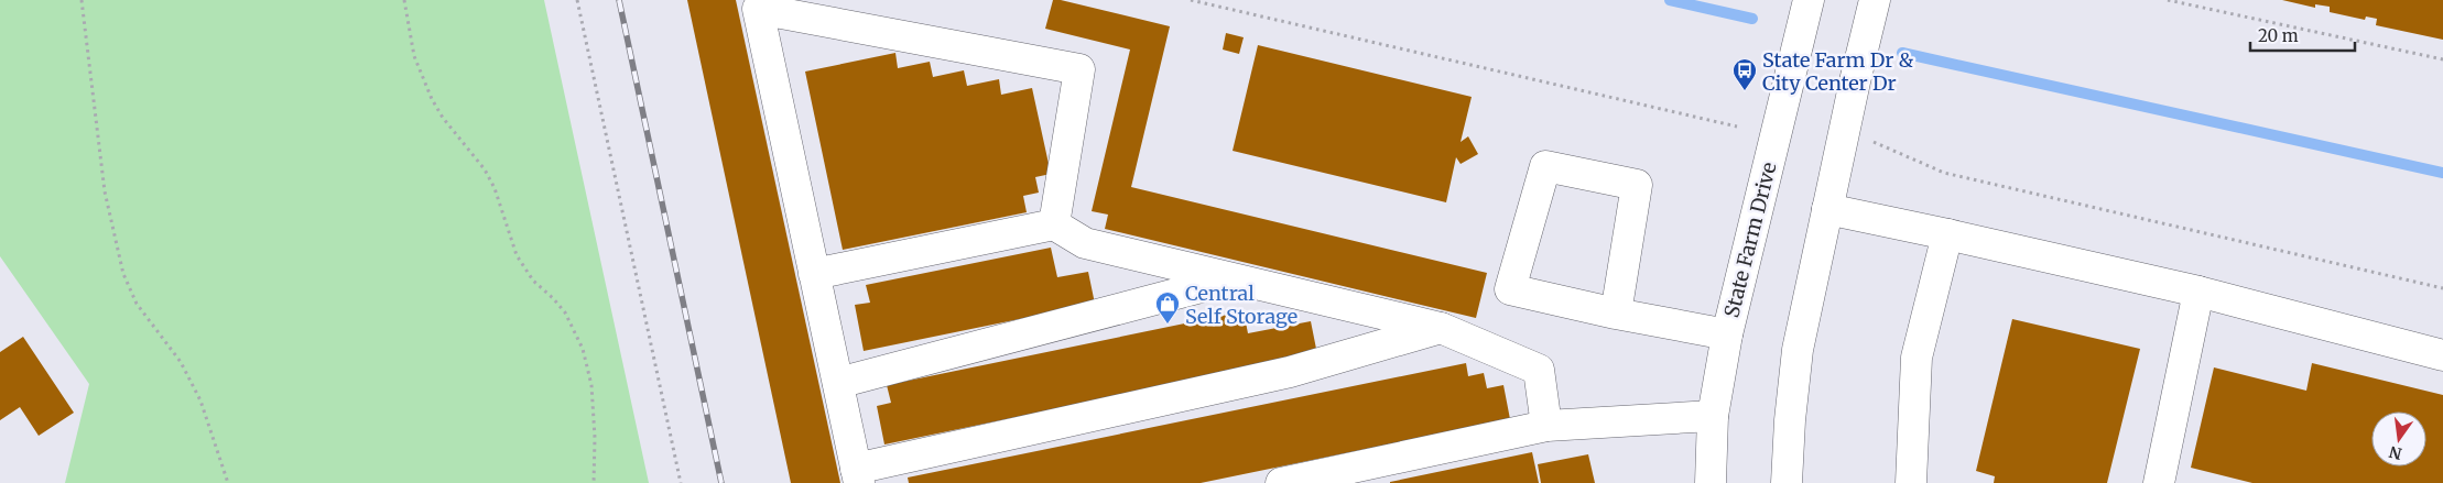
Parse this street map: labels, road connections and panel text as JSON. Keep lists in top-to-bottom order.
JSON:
{
  "streets": {
    "street": ["State Farm Drive"]
  },
  "places": {
    "bus stop": ["State Farm Dr & City Center Dr"],
    "shop": ["Central Self Storage"]
  },
  "scale_bar": "20 m",
  "north": "bottom"
}
